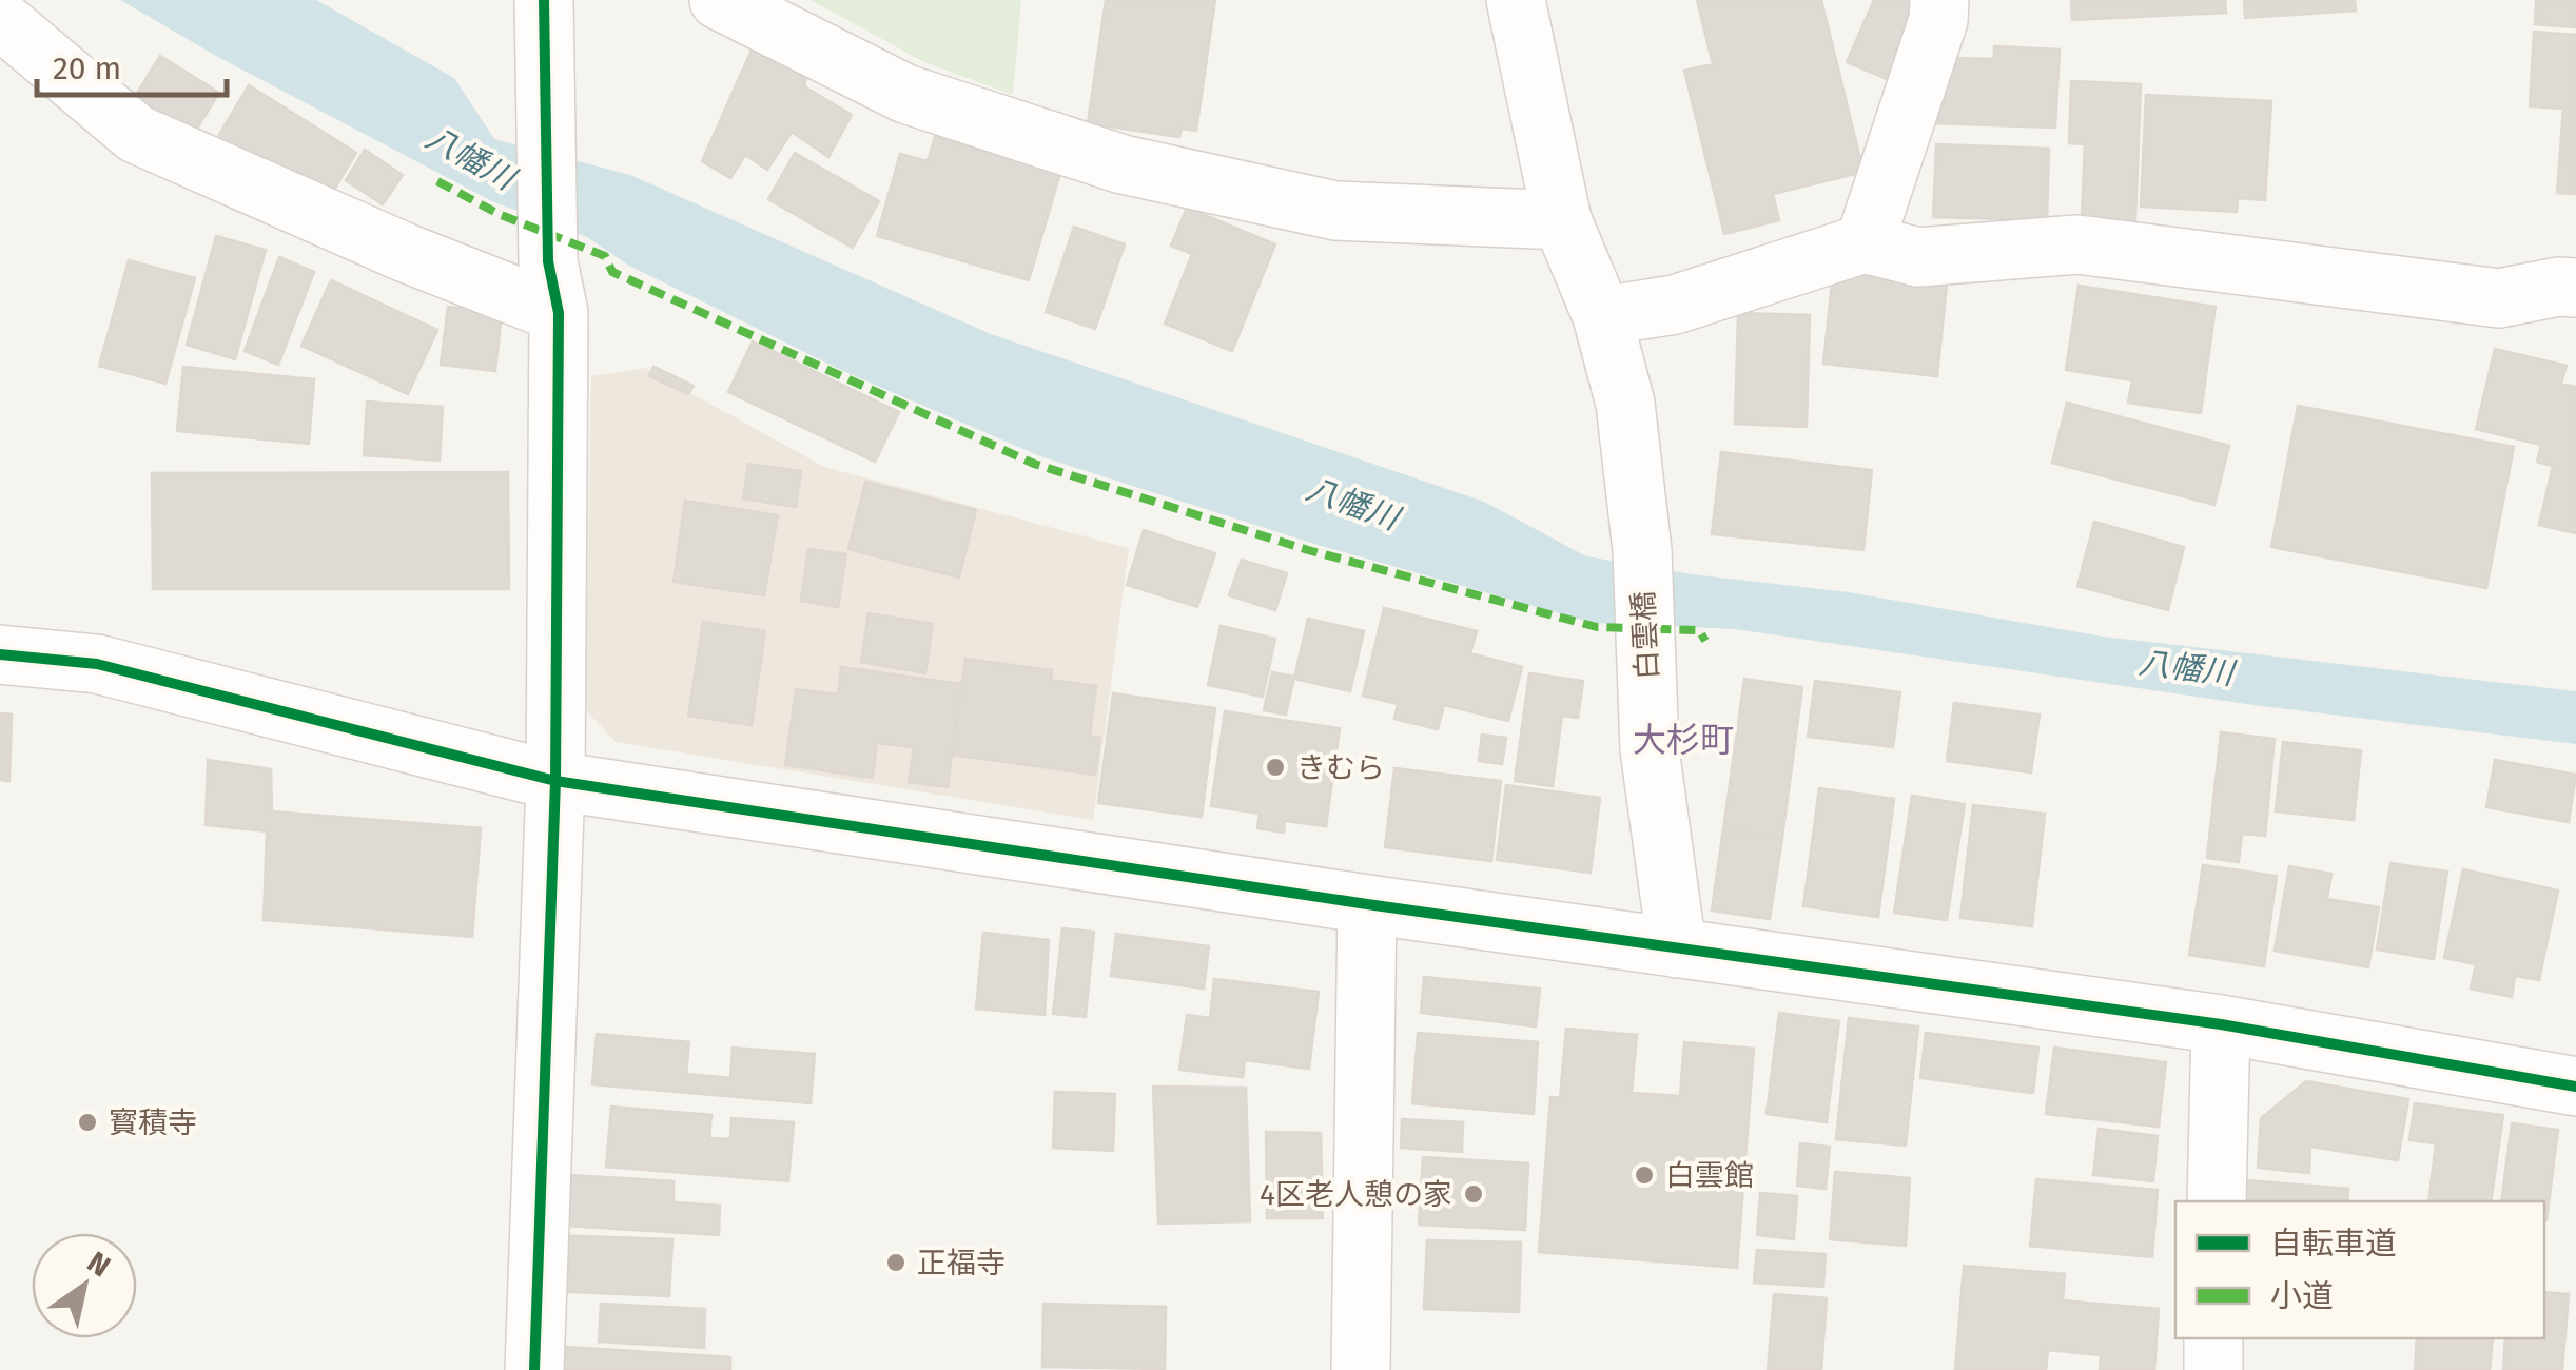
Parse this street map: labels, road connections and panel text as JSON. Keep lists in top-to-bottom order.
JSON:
{
  "streets": {
    "street": ["白雲橋"]
  },
  "districts": ["大杉町"],
  "water": ["八幡川"],
  "places": [
    "きむら",
    "寳積寺",
    "白雲館",
    "4区老人憩の家",
    "正福寺"
  ],
  "legend": ["自転車道", "小道"],
  "scale_bar": "20 m",
  "north": "top right"
}
